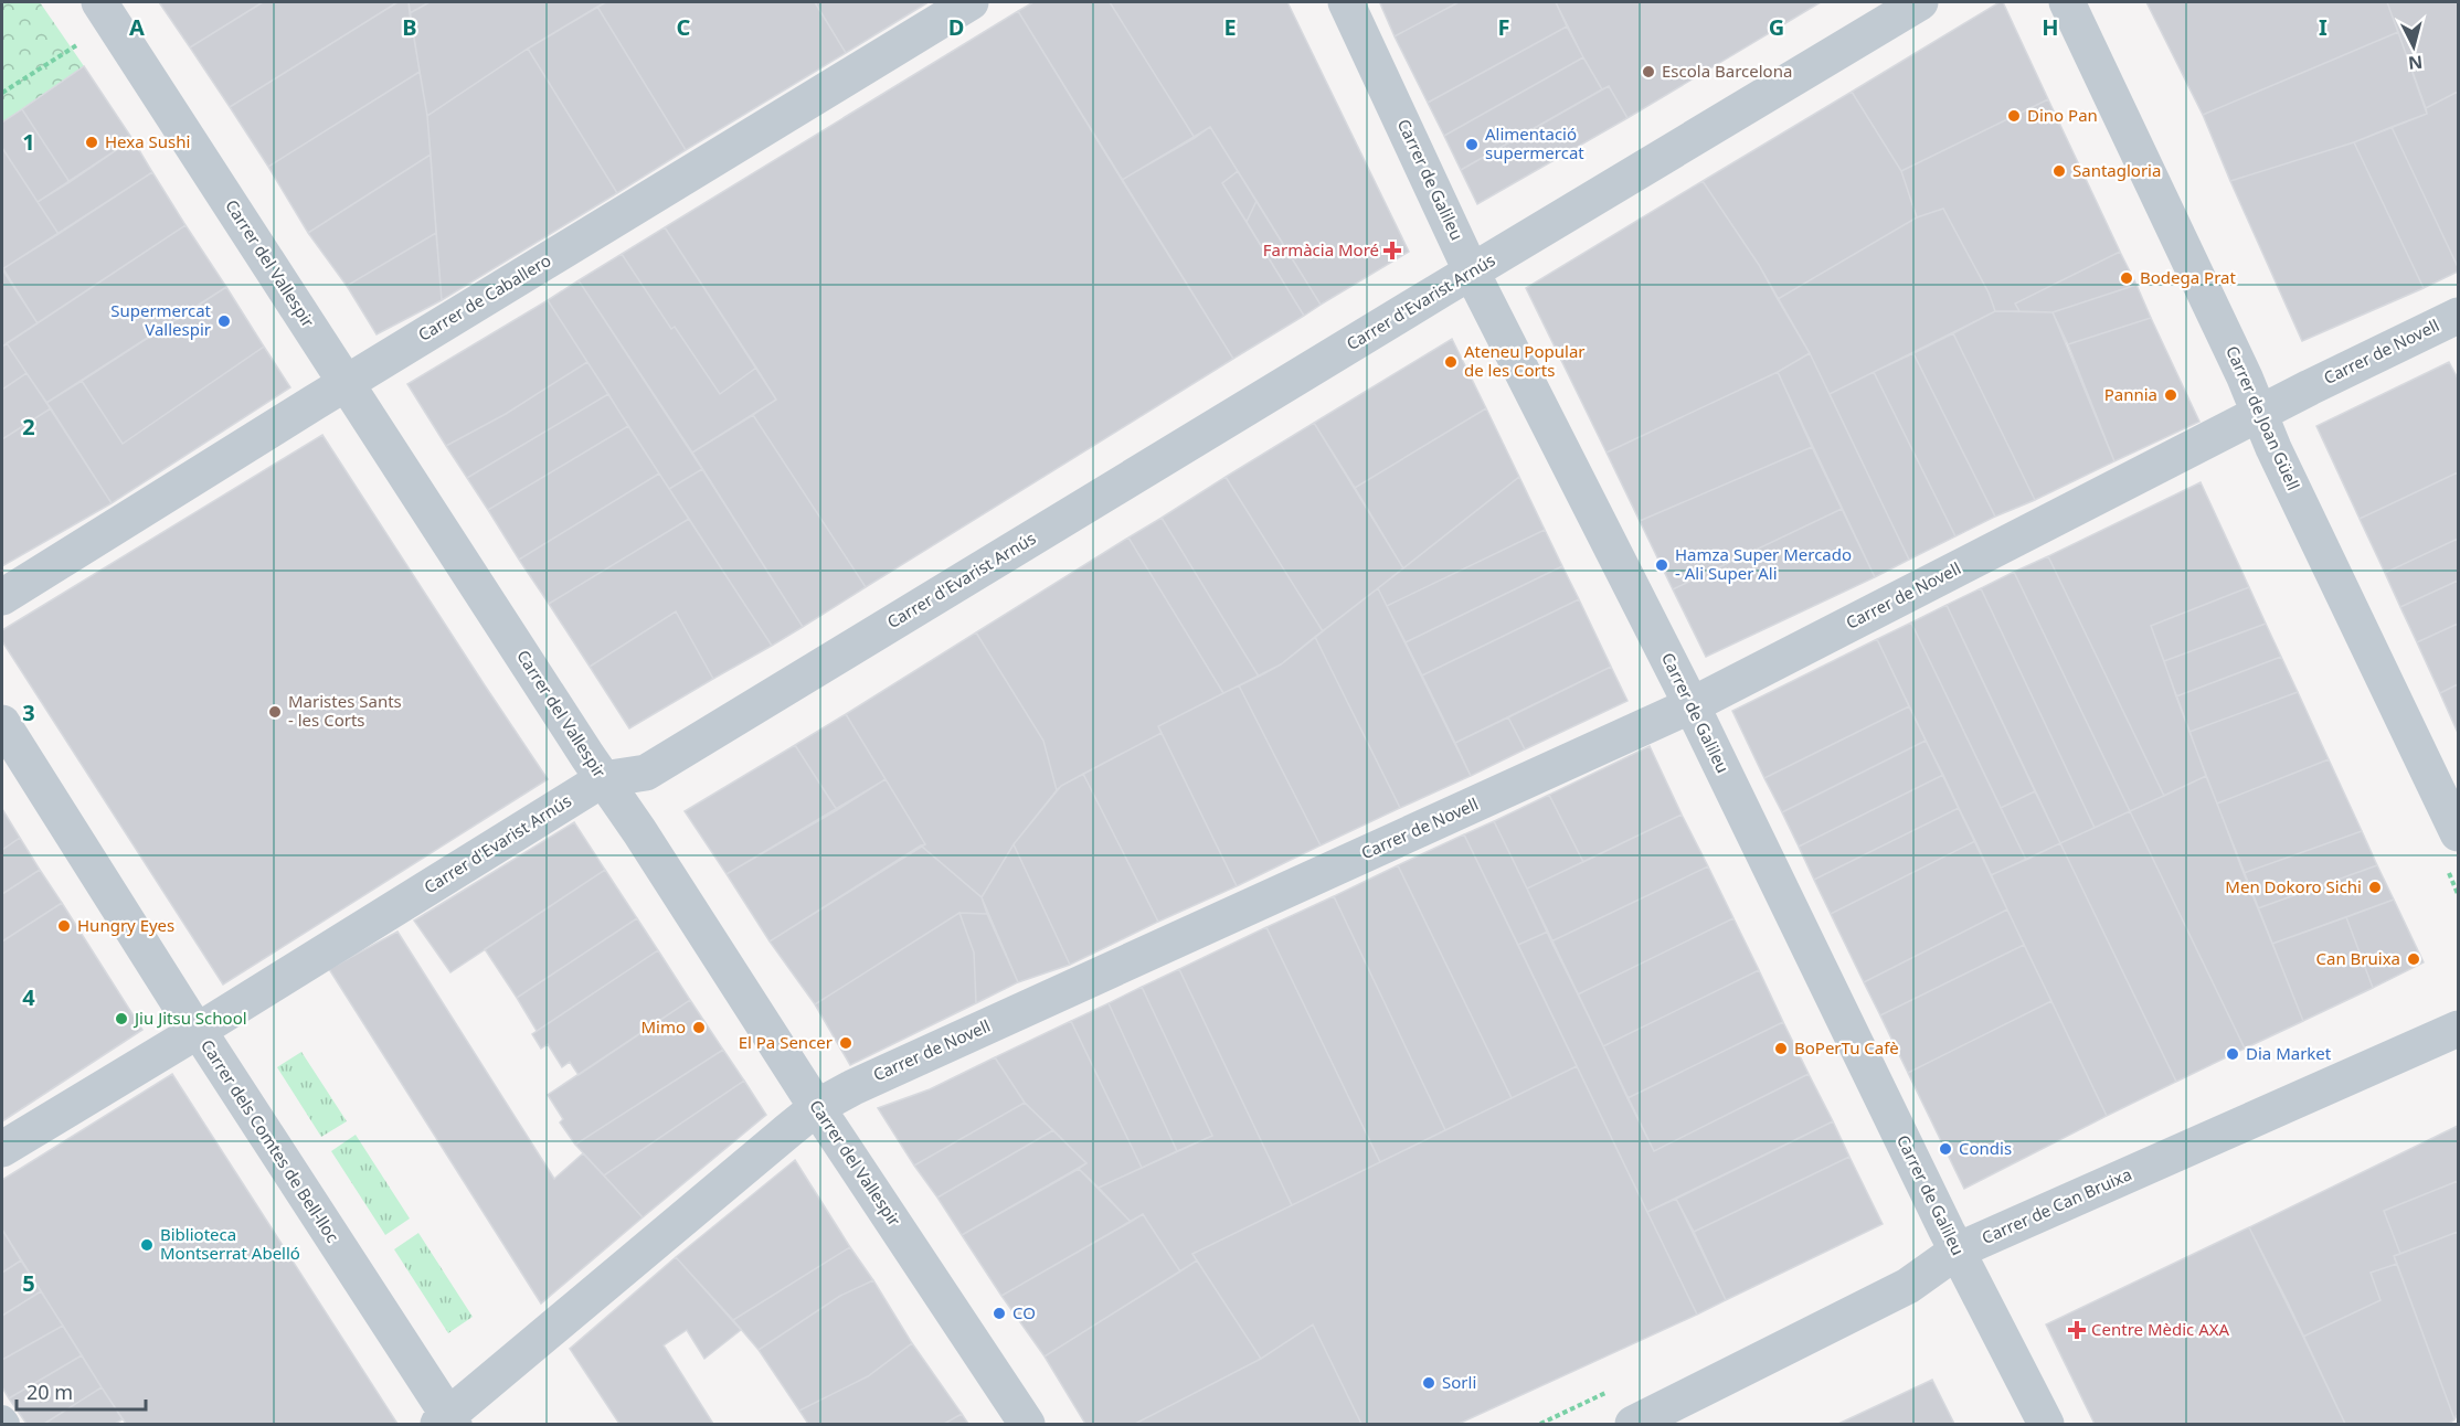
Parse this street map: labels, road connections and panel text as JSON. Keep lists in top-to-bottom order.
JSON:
{
  "streets": {
    "street": [
      "Carrer de Galileu",
      "Carrer del Vallespir",
      "Carrer de Caballero",
      "Carrer d'Evarist Arnús",
      "Carrer de Novell",
      "Carrer de Joan Güell",
      "Carrer dels Comtes de Bell-lloc",
      "Carrer de Can Bruixa"
    ]
  },
  "crossings": [
    ["Carrer de Galileu", "Carrer d'Evarist Arnús"],
    ["Carrer de Galileu", "Carrer de Novell"],
    ["Carrer de Galileu", "Carrer de Can Bruixa"],
    ["Carrer del Vallespir", "Carrer de Caballero"],
    ["Carrer del Vallespir", "Carrer d'Evarist Arnús"],
    ["Carrer del Vallespir", "Carrer de Novell"],
    ["Carrer d'Evarist Arnús", "Carrer dels Comtes de Bell-lloc"],
    ["Carrer de Novell", "Carrer de Joan Güell"],
    ["Carrer de Novell", "Carrer dels Comtes de Bell-lloc"]
  ],
  "places": {
    "other": [
      "Escola Barcelona",
      "Dino Pan",
      "Hexa Sushi",
      "Alimentació supermercat",
      "Santagloria",
      "Bodega Prat",
      "Supermercat Vallespir",
      "Ateneu Popular de les Corts",
      "Pannia",
      "Hamza Super Mercado - Ali Super Ali",
      "Maristes Sants - les Corts",
      "Men Dokoro Sichi",
      "Hungry Eyes",
      "Can Bruixa",
      "Jiu Jitsu School",
      "Mimo",
      "El Pa Sencer",
      "BoPerTu Cafè",
      "Dia Market",
      "Condis",
      "Biblioteca Montserrat Abelló",
      "CO",
      "Sorli"
    ],
    "health": ["Farmàcia Moré", "Centre Mèdic AXA"]
  },
  "scale_bar": "20 m",
  "north": "bottom",
  "grid": {
    "columns": [
      "A",
      "B",
      "C",
      "D",
      "E",
      "F",
      "G",
      "H",
      "I"
    ],
    "rows": [
      "1",
      "2",
      "3",
      "4",
      "5"
    ]
  }
}
